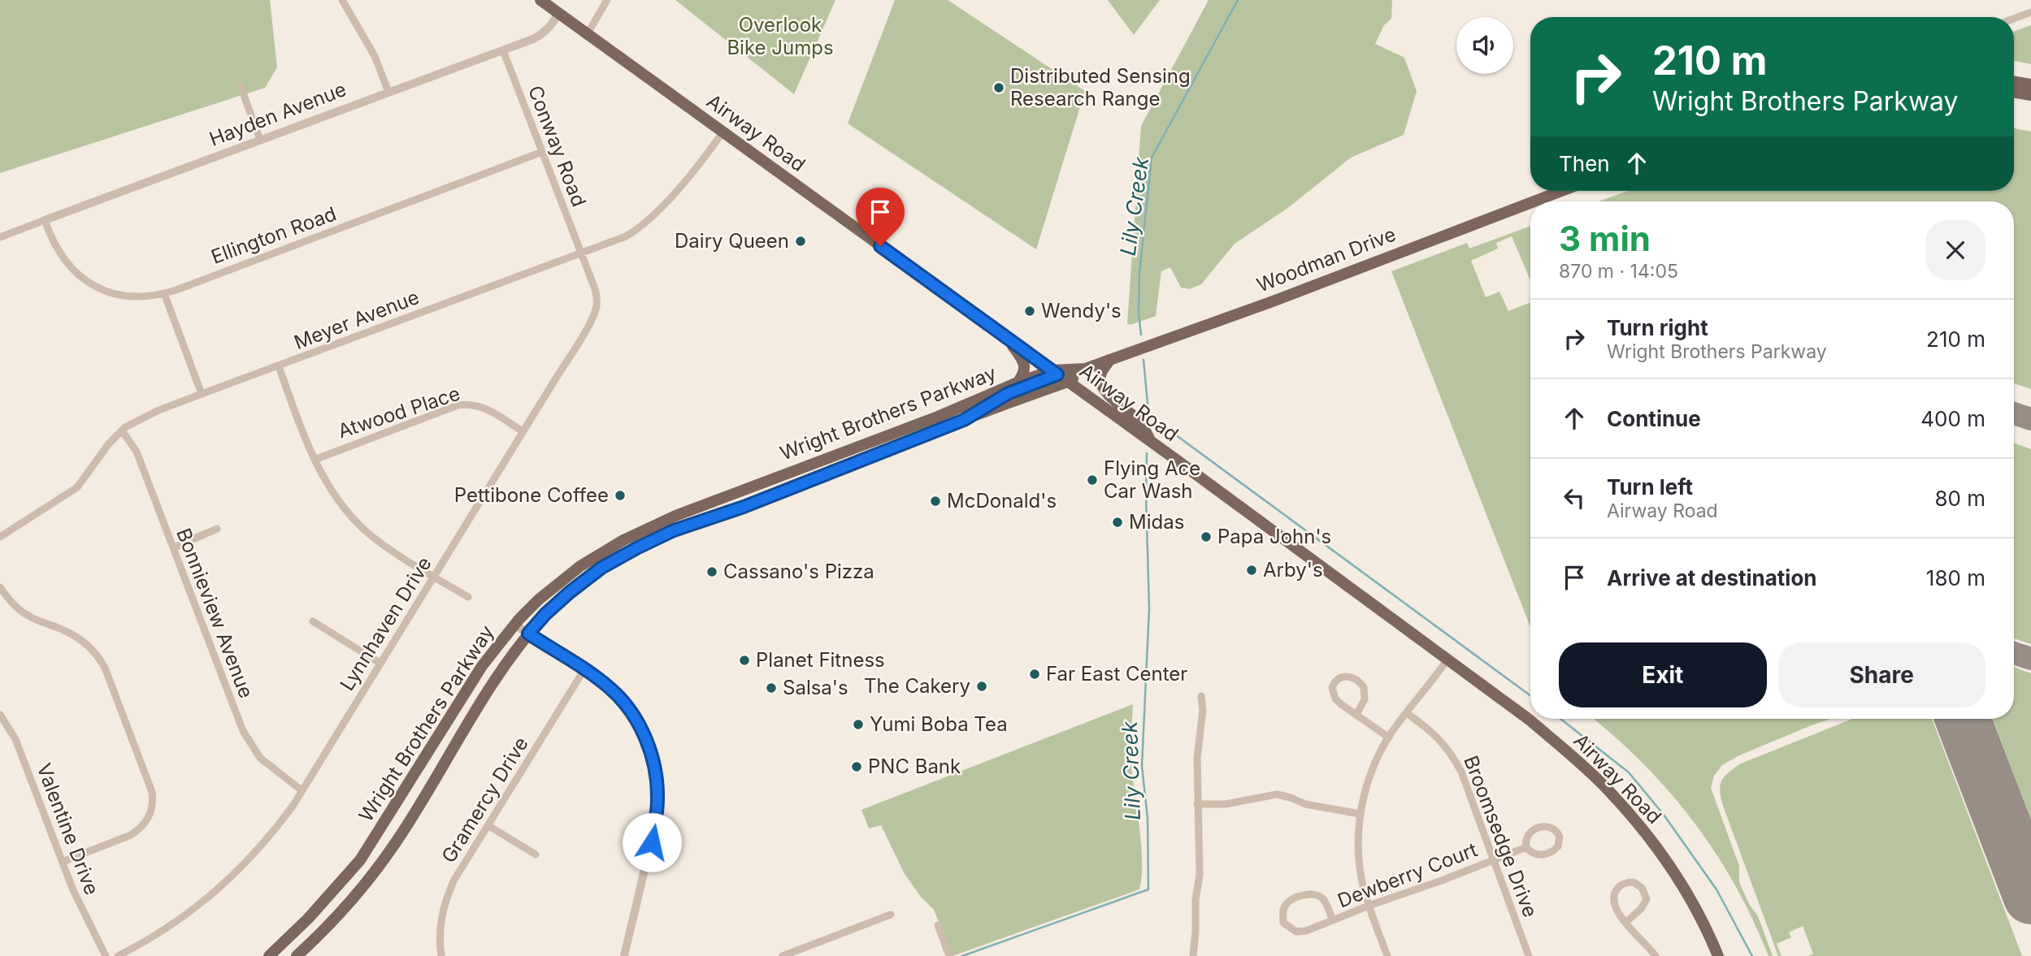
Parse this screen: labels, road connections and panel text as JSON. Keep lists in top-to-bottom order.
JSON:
{
  "streets": {
    "main road": ["Airway Road", "Woodman Drive", "Wright Brothers Parkway"],
    "street": [
      "Hayden Avenue",
      "Conway Road",
      "Ellington Road",
      "Meyer Avenue",
      "Atwood Place",
      "Bonnieview Avenue",
      "Lynnhaven Drive",
      "Gramercy Drive",
      "Valentine Drive",
      "Broomsedge Drive",
      "Dewberry Court"
    ]
  },
  "crossings": [
    ["Hayden Avenue", "Airway Road"],
    ["Hayden Avenue", "Conway Road"],
    ["Hayden Avenue", "Ellington Road"],
    ["Airway Road", "Meyer Avenue"],
    ["Airway Road", "Wright Brothers Parkway"],
    ["Conway Road", "Ellington Road"],
    ["Conway Road", "Meyer Avenue"],
    ["Conway Road", "Lynnhaven Drive"],
    ["Woodman Drive", "Wright Brothers Parkway"],
    ["Meyer Avenue", "Bonnieview Avenue"],
    ["Meyer Avenue", "Lynnhaven Drive"],
    ["Atwood Place", "Lynnhaven Drive"],
    ["Bonnieview Avenue", "Lynnhaven Drive"],
    ["Broomsedge Drive", "Dewberry Court"]
  ],
  "water": ["Lily Creek"],
  "parks": ["Overlook Bike Jumps"],
  "places": [
    "Distributed Sensing Research Range",
    "Dairy Queen",
    "Wendy's",
    "Flying Ace Car Wash",
    "Pettibone Coffee",
    "McDonald's",
    "Midas",
    "Papa John's",
    "Arby's",
    "Cassano's Pizza",
    "Planet Fitness",
    "Far East Center",
    "The Cakery",
    "Salsa's",
    "Yumi Boba Tea",
    "PNC Bank"
  ],
  "page": {
    "turn": ["210 m", "Wright Brothers Parkway"],
    "then": "Then",
    "heading": ["3 min", "870 m · 14:05"],
    "list": [
      {
        "name": "Turn right",
        "note": "Wright Brothers Parkway",
        "value": "210 m"
      },
      {
        "name": "Continue",
        "value": "400 m"
      },
      {
        "name": "Turn left",
        "note": "Airway Road",
        "value": "80 m"
      },
      {
        "name": "Arrive at destination",
        "value": "180 m"
      }
    ],
    "buttons": ["Exit", "Share"]
  }
}
